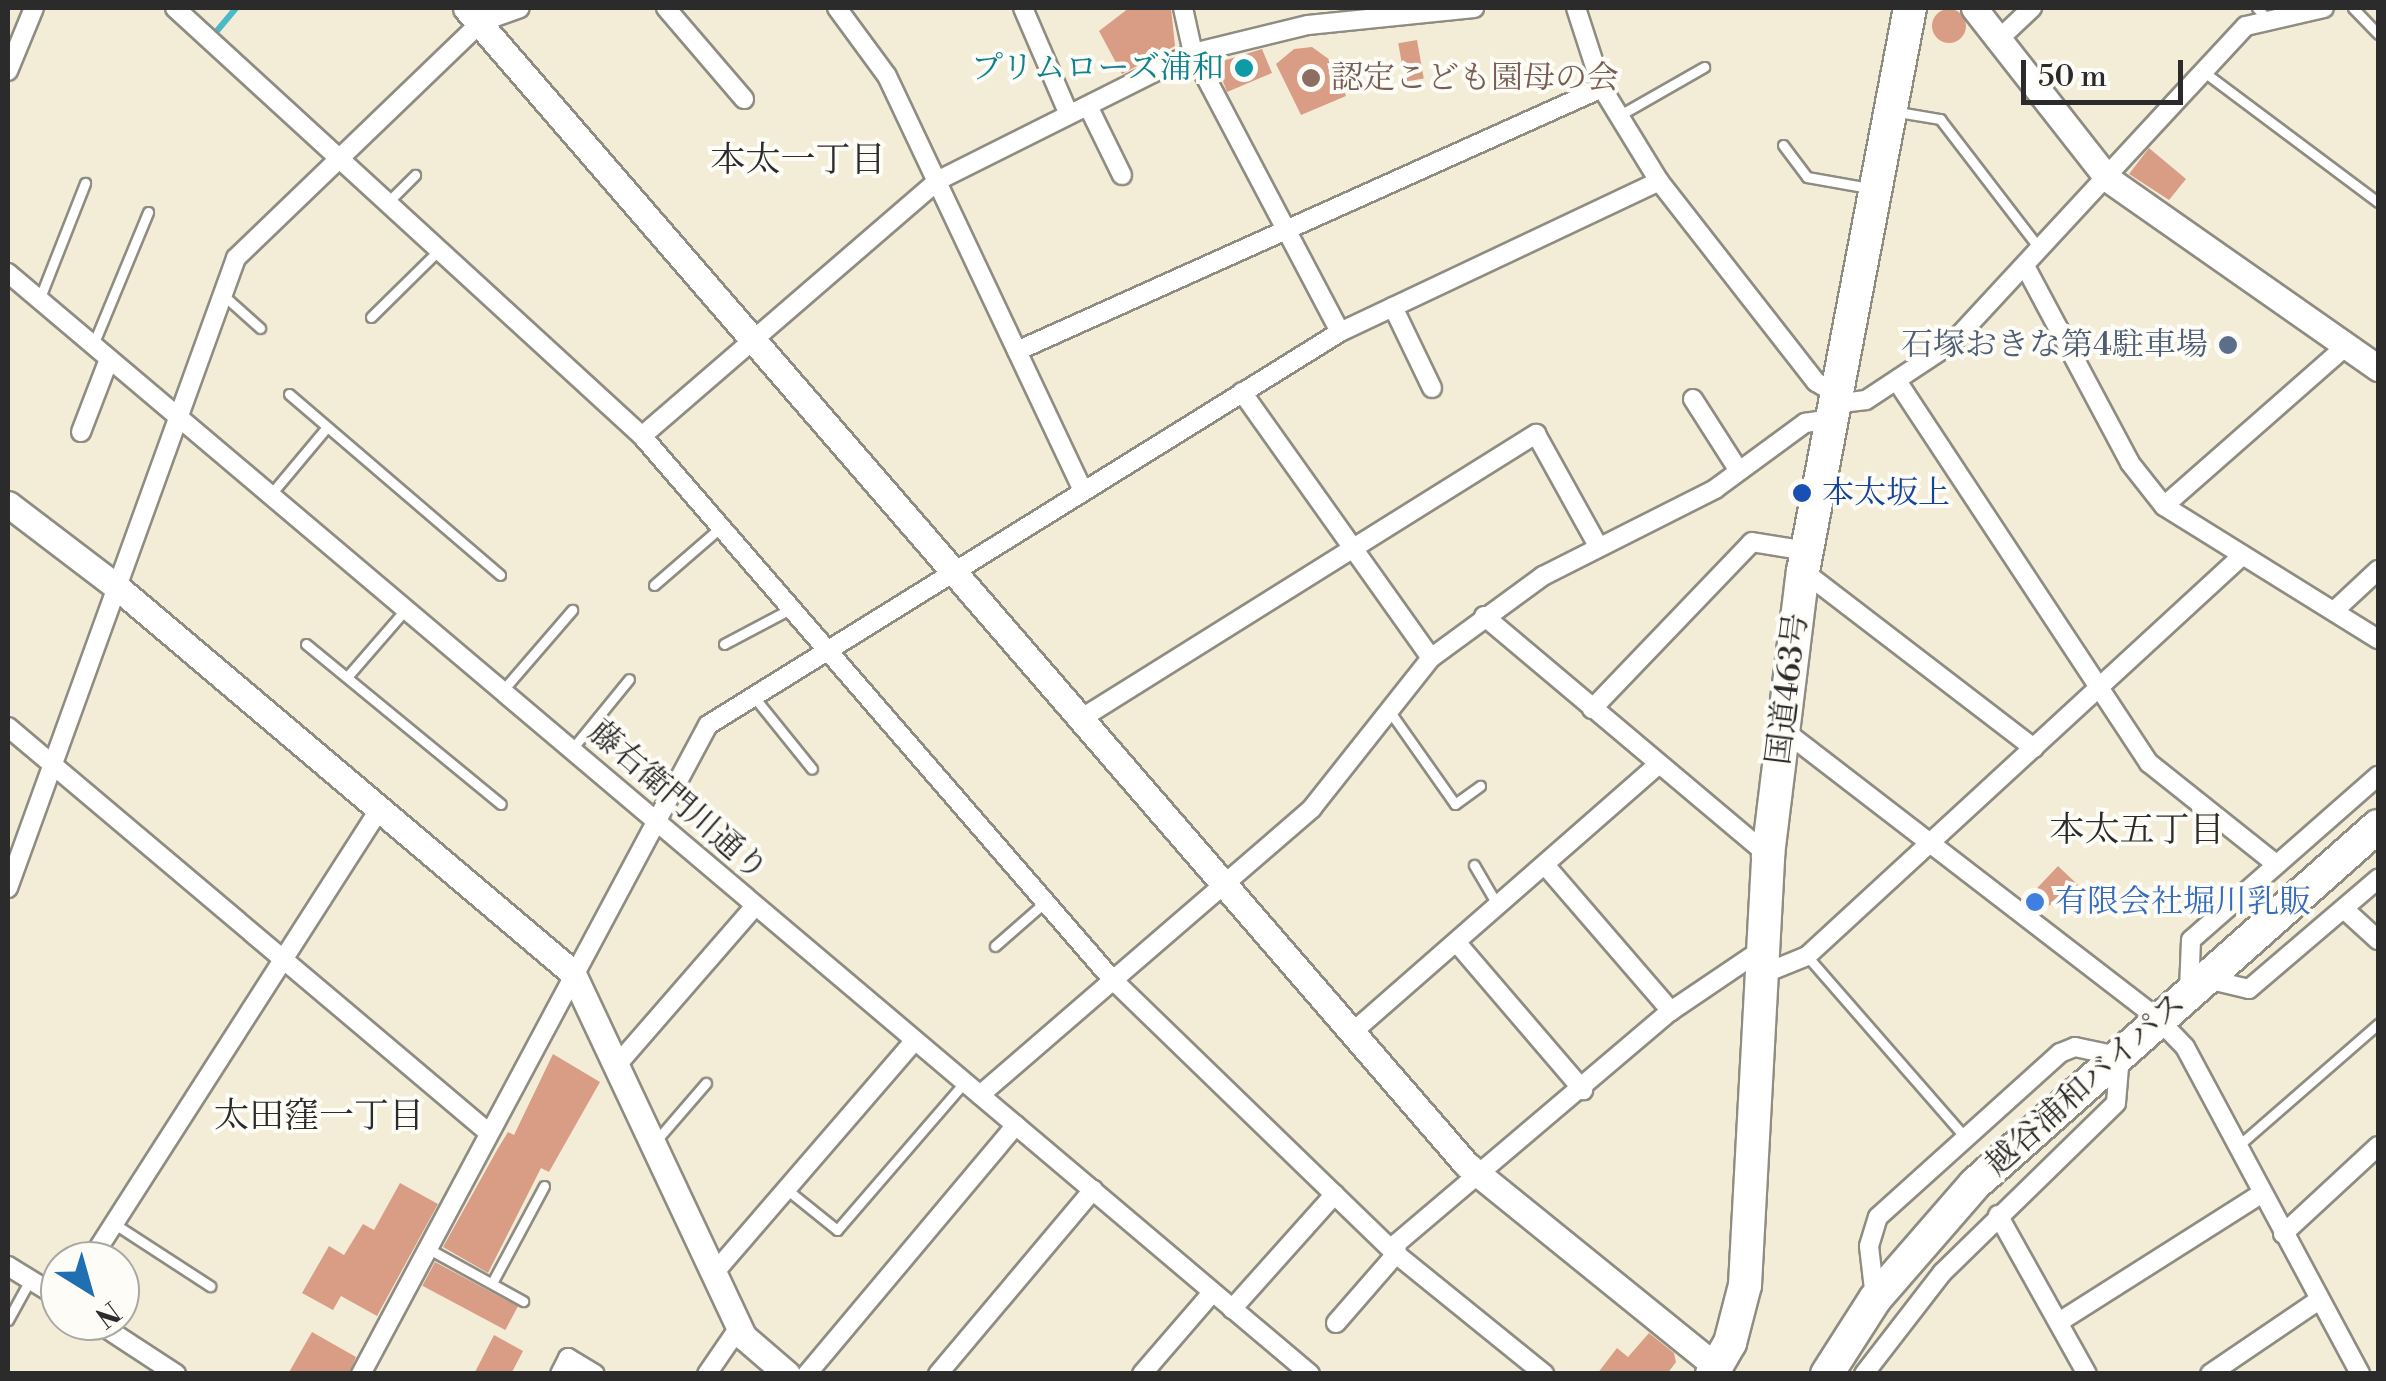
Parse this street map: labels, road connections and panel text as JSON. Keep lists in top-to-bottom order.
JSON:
{
  "streets": {
    "highway": ["国道463号", "越谷浦和バイパス"],
    "street": ["藤右衛門川通り"]
  },
  "districts": ["本太一丁目", "本太五丁目", "太田窪一丁目"],
  "places": [
    "プリムローズ浦和",
    "認定こども園母の会",
    "石塚おきな第4駐車場",
    "本太坂上",
    "有限会社堀川乳販"
  ],
  "scale_bar": "50 m",
  "north": "bottom right"
}
